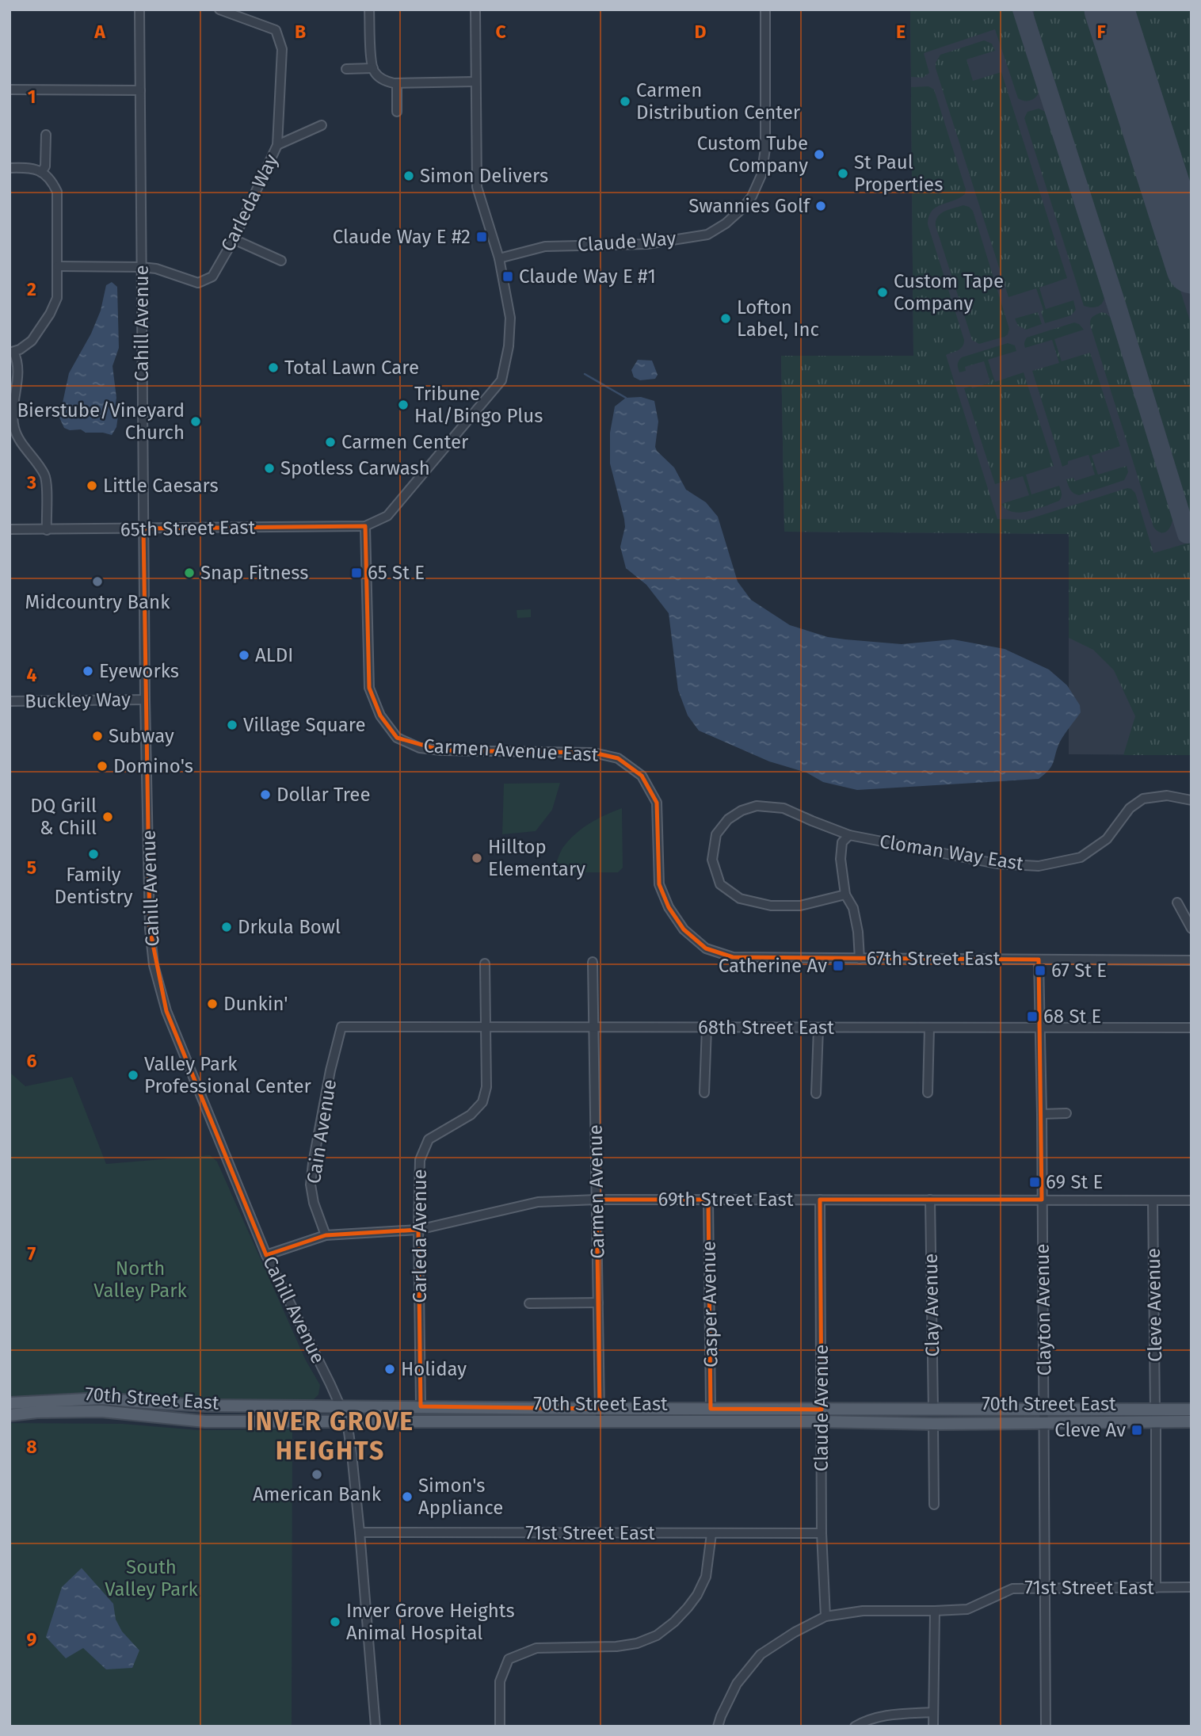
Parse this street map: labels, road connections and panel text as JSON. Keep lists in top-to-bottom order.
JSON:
{
  "streets": {
    "main road": ["70th Street East"],
    "street": [
      "Carleda Way",
      "Claude Way",
      "Cahill Avenue",
      "65th Street East",
      "Buckley Way",
      "Carmen Avenue East",
      "Cloman Way East",
      "67th Street East",
      "68th Street East",
      "Cain Avenue",
      "Carmen Avenue",
      "69th Street East",
      "Carleda Avenue",
      "Casper Avenue",
      "Clay Avenue",
      "Cleve Avenue",
      "Clayton Avenue",
      "Claude Avenue",
      "71st Street East"
    ]
  },
  "crossings": [
    ["Carleda Way", "Cahill Avenue"],
    ["Cahill Avenue", "65th Street East"],
    ["Cahill Avenue", "Buckley Way"],
    ["Cahill Avenue", "69th Street East"],
    ["Cahill Avenue", "70th Street East"],
    ["Cahill Avenue", "71st Street East"],
    ["65th Street East", "Carmen Avenue East"],
    ["Carmen Avenue East", "67th Street East"],
    ["67th Street East", "Clayton Avenue"],
    ["68th Street East", "Cain Avenue"],
    ["68th Street East", "Carmen Avenue"],
    ["68th Street East", "Carleda Avenue"],
    ["68th Street East", "Clayton Avenue"],
    ["Cain Avenue", "69th Street East"],
    ["Carmen Avenue", "69th Street East"],
    ["Carmen Avenue", "70th Street East"],
    ["69th Street East", "Carleda Avenue"],
    ["69th Street East", "Casper Avenue"],
    ["69th Street East", "Clay Avenue"],
    ["69th Street East", "Cleve Avenue"],
    ["69th Street East", "Clayton Avenue"],
    ["69th Street East", "Claude Avenue"],
    ["Carleda Avenue", "70th Street East"],
    ["Casper Avenue", "70th Street East"],
    ["Clay Avenue", "70th Street East"],
    ["Cleve Avenue", "70th Street East"],
    ["Cleve Avenue", "71st Street East"],
    ["Clayton Avenue", "70th Street East"],
    ["Clayton Avenue", "71st Street East"],
    ["70th Street East", "Claude Avenue"],
    ["Claude Avenue", "71st Street East"]
  ],
  "districts": ["INVER GROVE HEIGHTS"],
  "parks": ["North Valley Park", "South Valley Park"],
  "places": {
    "other": [
      "Carmen Distribution Center",
      "Custom Tube Company",
      "St Paul Properties",
      "Simon Delivers",
      "Swannies Golf",
      "Custom Tape Company",
      "Lofton Label, Inc",
      "Total Lawn Care",
      "Tribune Hal/Bingo Plus",
      "Bierstube/Vineyard Church",
      "Carmen Center",
      "Spotless Carwash",
      "Little Caesars",
      "Snap Fitness",
      "Midcountry Bank",
      "ALDI",
      "Eyeworks",
      "Village Square",
      "Subway",
      "Domino's",
      "Dollar Tree",
      "DQ Grill & Chill",
      "Family Dentistry",
      "Hilltop Elementary",
      "Drkula Bowl",
      "Dunkin'",
      "Valley Park Professional Center",
      "Holiday",
      "American Bank",
      "Simon's Appliance",
      "Inver Grove Heights Animal Hospital"
    ],
    "transit": [
      "Claude Way E #2",
      "Claude Way E #1",
      "65 St E",
      "Catherine Av",
      "67 St E",
      "68 St E",
      "69 St E",
      "Cleve Av"
    ]
  },
  "grid": {
    "columns": [
      "A",
      "B",
      "C",
      "D",
      "E",
      "F"
    ],
    "rows": [
      "1",
      "2",
      "3",
      "4",
      "5",
      "6",
      "7",
      "8",
      "9"
    ]
  }
}
